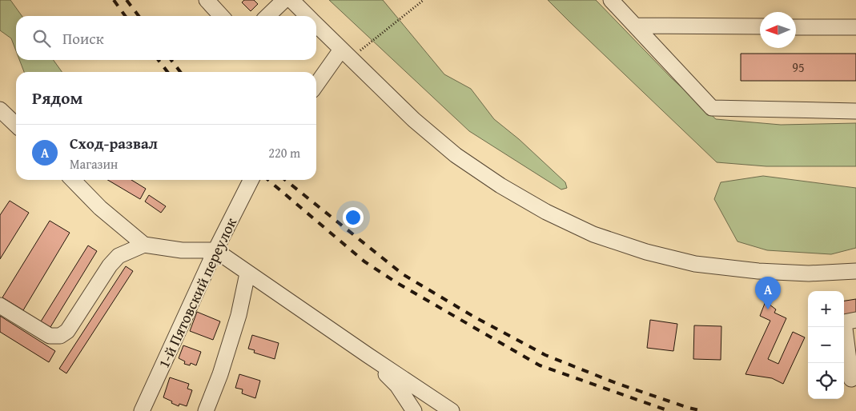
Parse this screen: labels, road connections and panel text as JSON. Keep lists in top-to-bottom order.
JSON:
{
  "streets": {
    "street": ["1-й Пятовский переулок"]
  },
  "house_numbers": ["95"],
  "north": "left",
  "page": {
    "search": "Поиск",
    "heading": "Рядом",
    "list": [
      {
        "mark": "A",
        "name": "Сход-развал",
        "note": "Магазин",
        "value": "220 m"
      }
    ],
    "pins": "A",
    "map_buttons": ["+", "−"]
  }
}
